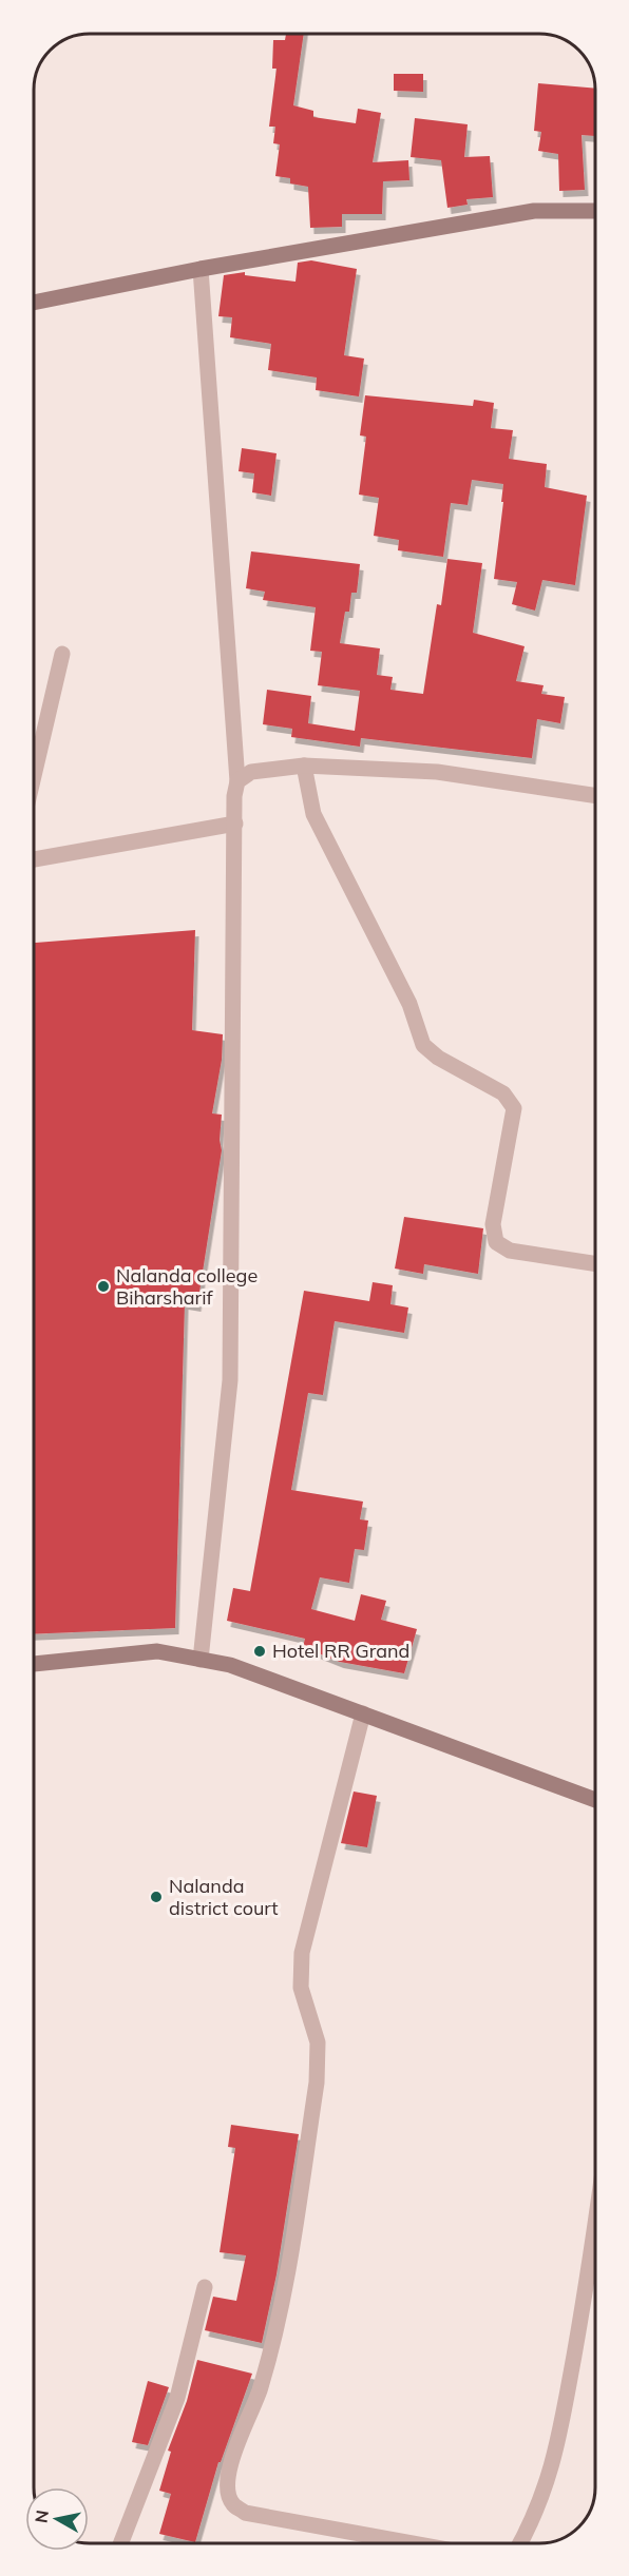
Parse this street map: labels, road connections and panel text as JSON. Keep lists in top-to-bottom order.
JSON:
{
  "places": ["Nalanda college Biharsharif", "Hotel RR Grand", "Nalanda district court"],
  "north": "left"
}
